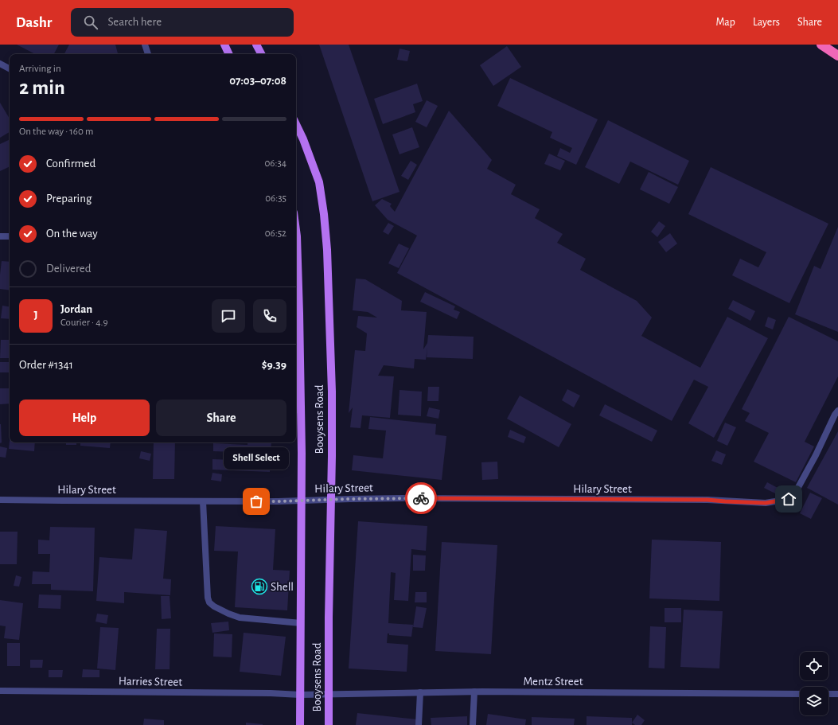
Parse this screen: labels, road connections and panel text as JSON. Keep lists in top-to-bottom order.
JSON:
{
  "streets": {
    "main road": ["Booysens Road"],
    "street": ["Hilary Street", "Harries Street", "Mentz Street"]
  },
  "crossings": [
    ["Booysens Road", "Hilary Street"],
    ["Booysens Road", "Harries Street"],
    ["Booysens Road", "Mentz Street"],
    ["Harries Street", "Mentz Street"]
  ],
  "places": {
    "other": ["Shell Select"],
    "fuel station": ["Shell"]
  },
  "page": {
    "header": "Dashr",
    "search": "Search here",
    "nav": ["Map", "Layers", "Share"],
    "heading": ["2 min", "Arriving in", "07:03–07:08"],
    "panel": [
      "Jordan",
      "Courier · 4.9",
      "Order #1341",
      "$9.39"
    ],
    "bar": "On the way · 160 m",
    "list": [
      ["Confirmed", "06:34"],
      ["Preparing", "06:35"],
      ["On the way", "06:52"],
      "Delivered"
    ],
    "round": "J",
    "buttons": ["Help", "Share"],
    "bubble": "Shell Select"
  }
}
